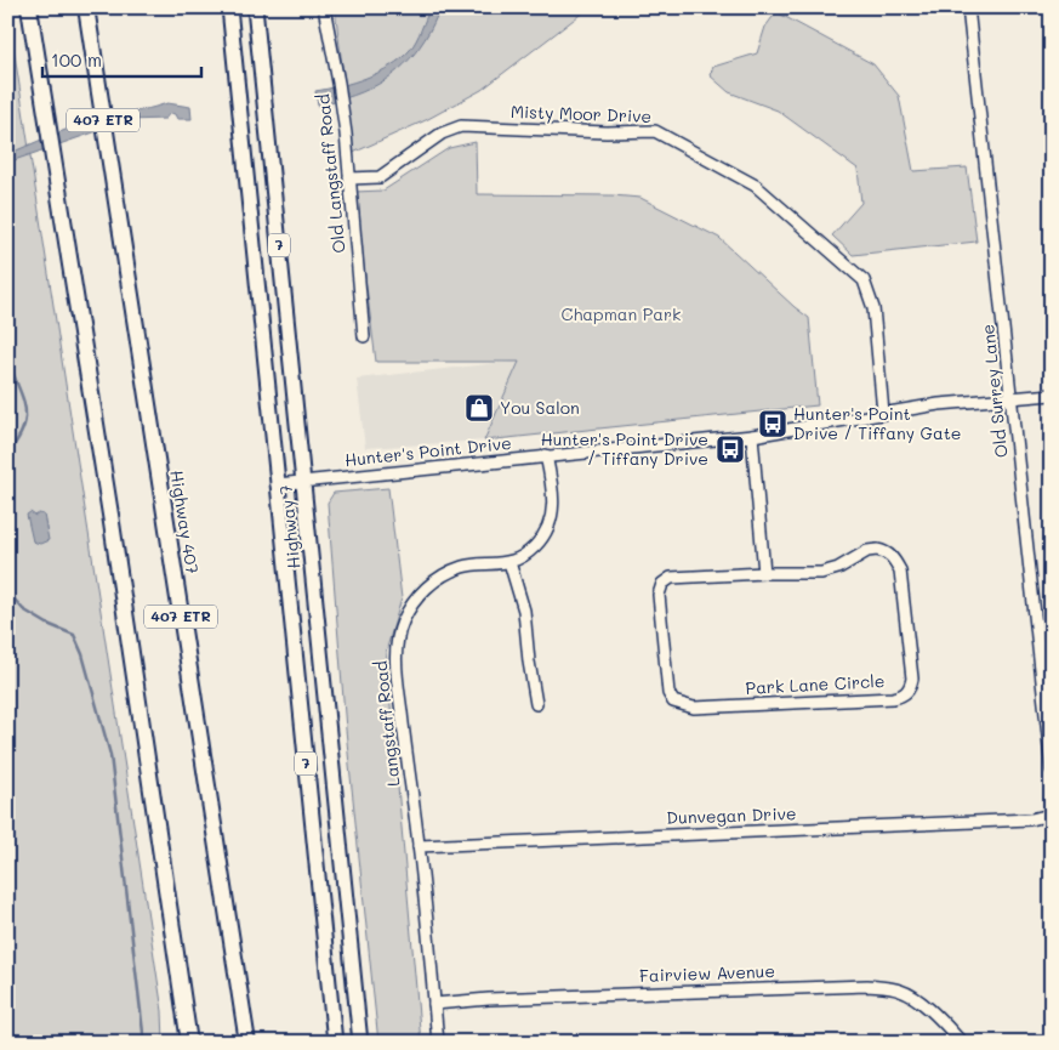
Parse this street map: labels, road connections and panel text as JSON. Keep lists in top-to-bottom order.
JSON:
{
  "streets": {
    "highway": ["407 ETR", "Highway 407"],
    "main road": ["7", "Highway 7"],
    "street": [
      "Misty Moor Drive",
      "Old Langstaff Road",
      "Old Surrey Lane",
      "Hunter's Point Drive",
      "Park Lane Circle",
      "Langstaff Road",
      "Dunvegan Drive",
      "Fairview Avenue"
    ]
  },
  "crossings": [
    ["Misty Moor Drive", "Old Langstaff Road"],
    ["Misty Moor Drive", "Hunter's Point Drive"],
    ["Old Surrey Lane", "Hunter's Point Drive"],
    ["Hunter's Point Drive", "Highway 7"],
    ["Hunter's Point Drive", "Langstaff Road"],
    ["Langstaff Road", "Dunvegan Drive"],
    ["Langstaff Road", "Fairview Avenue"]
  ],
  "parks": ["Chapman Park"],
  "places": {
    "shop": ["You Salon"],
    "bus stop": ["Hunter's Point Drive / Tiffany Gate", "Hunter's Point Drive / Tiffany Drive"]
  },
  "scale_bar": "100 m"
}
